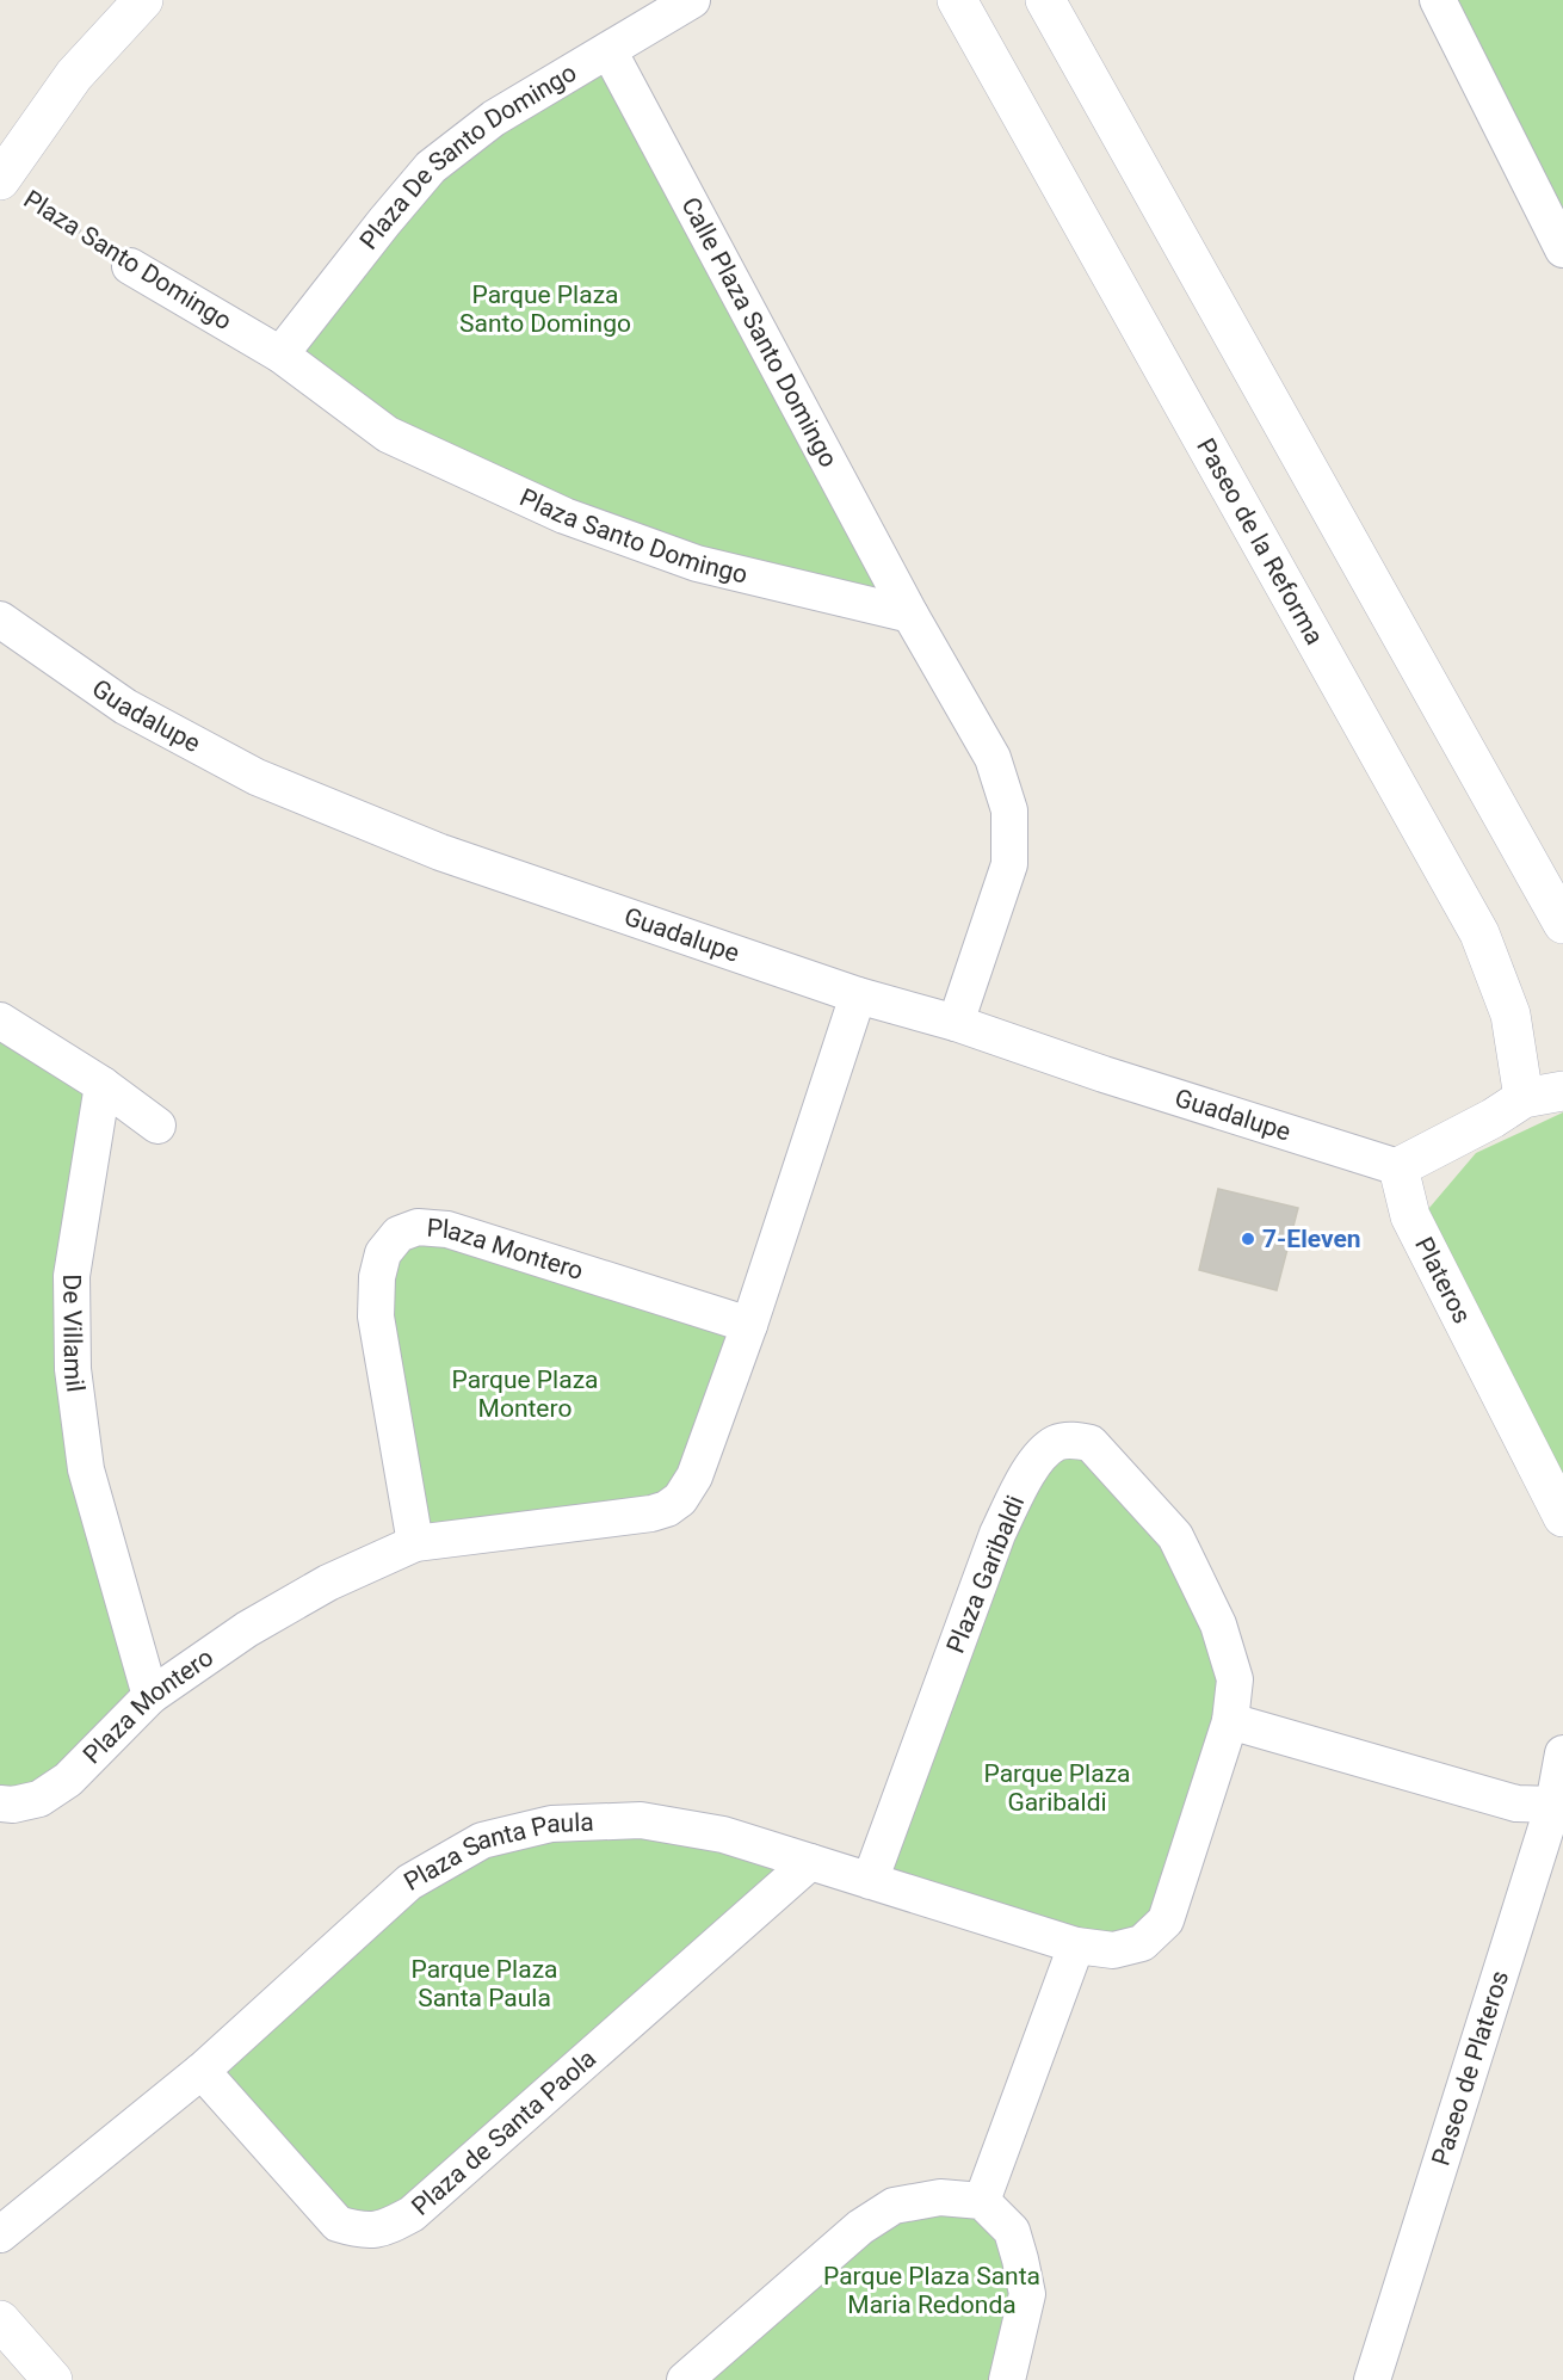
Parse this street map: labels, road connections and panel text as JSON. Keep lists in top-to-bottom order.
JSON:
{
  "streets": {
    "street": [
      "Plaza De Santo Domingo",
      "Plaza Santo Domingo",
      "Calle Plaza Santo Domingo",
      "Paseo de la Reforma",
      "Guadalupe",
      "Plaza Montero",
      "Plateros",
      "De Villamil",
      "Plaza Garibaldi",
      "Plaza Santa Paula",
      "Paseo de Plateros",
      "Plaza de Santa Paola"
    ]
  },
  "crossings": [
    ["Plaza De Santo Domingo", "Plaza Santo Domingo"],
    ["Plaza De Santo Domingo", "Calle Plaza Santo Domingo"],
    ["Plaza Santo Domingo", "Calle Plaza Santo Domingo"],
    ["Guadalupe", "Plaza Montero"],
    ["Guadalupe", "Plateros"],
    ["Plaza Montero", "De Villamil"],
    ["Plaza Garibaldi", "Plaza Santa Paula"],
    ["Plaza Santa Paula", "Plaza de Santa Paola"]
  ],
  "parks": [
    "Parque Plaza Santo Domingo",
    "Parque Plaza Montero",
    "Parque Plaza Garibaldi",
    "Parque Plaza Santa Paula",
    "Parque Plaza Santa Maria Redonda"
  ],
  "places": ["7-Eleven"]
}
